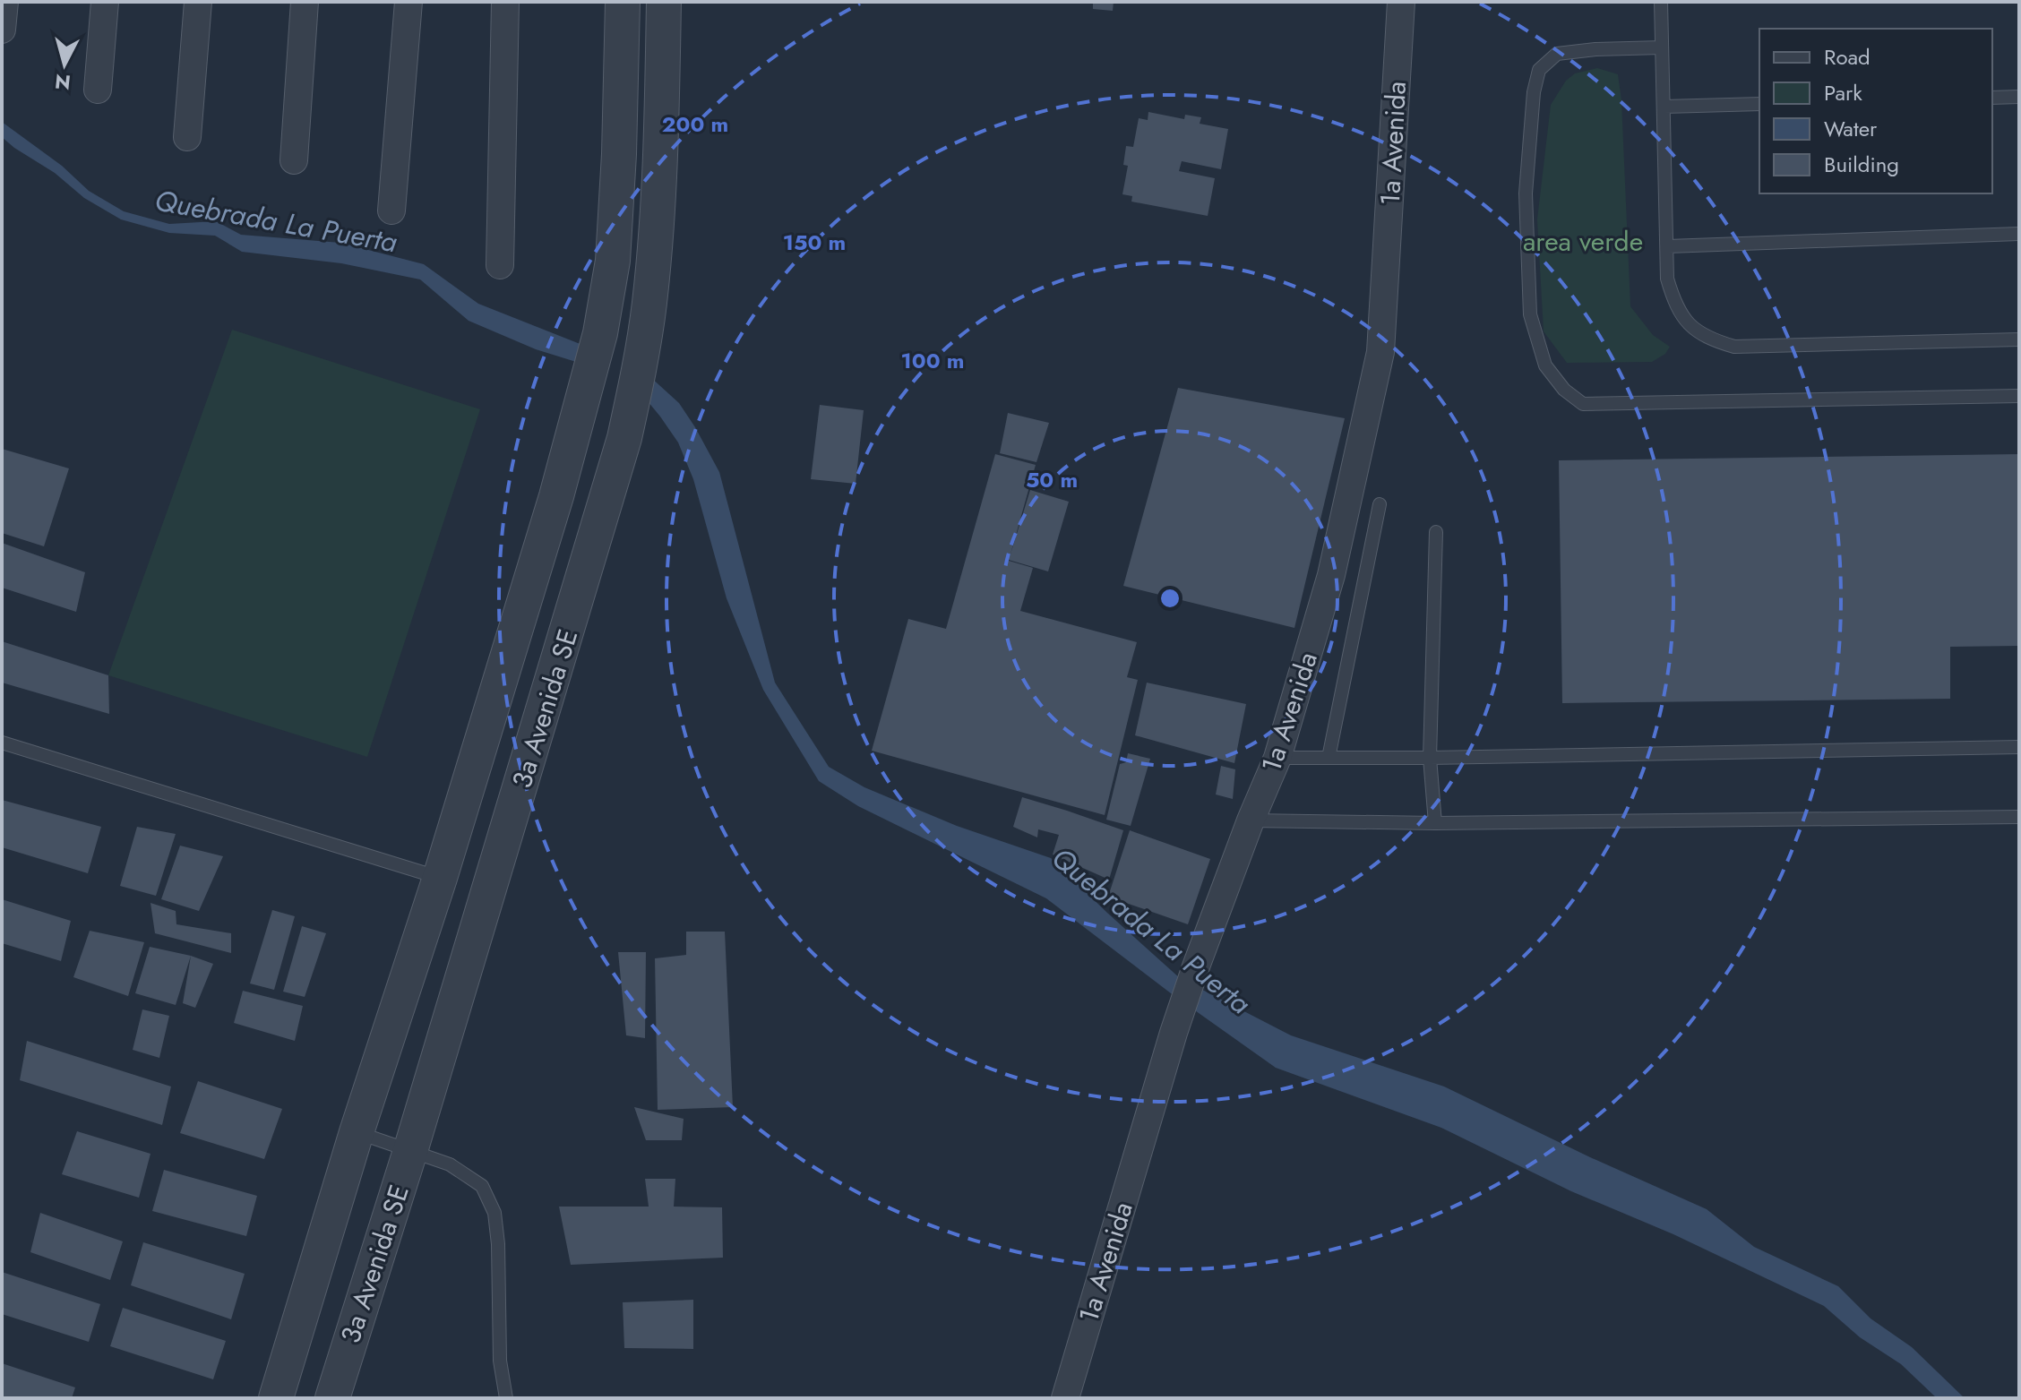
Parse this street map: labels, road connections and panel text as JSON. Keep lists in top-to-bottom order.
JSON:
{
  "streets": {
    "street": ["1a Avenida", "3a Avenida SE"]
  },
  "water": ["Quebrada La Puerta"],
  "parks": ["area verde"],
  "legend": [
    "Road",
    "Park",
    "Water",
    "Building"
  ],
  "north": "bottom",
  "rings": [
    "200 m",
    "150 m",
    "100 m",
    "50 m"
  ]
}
